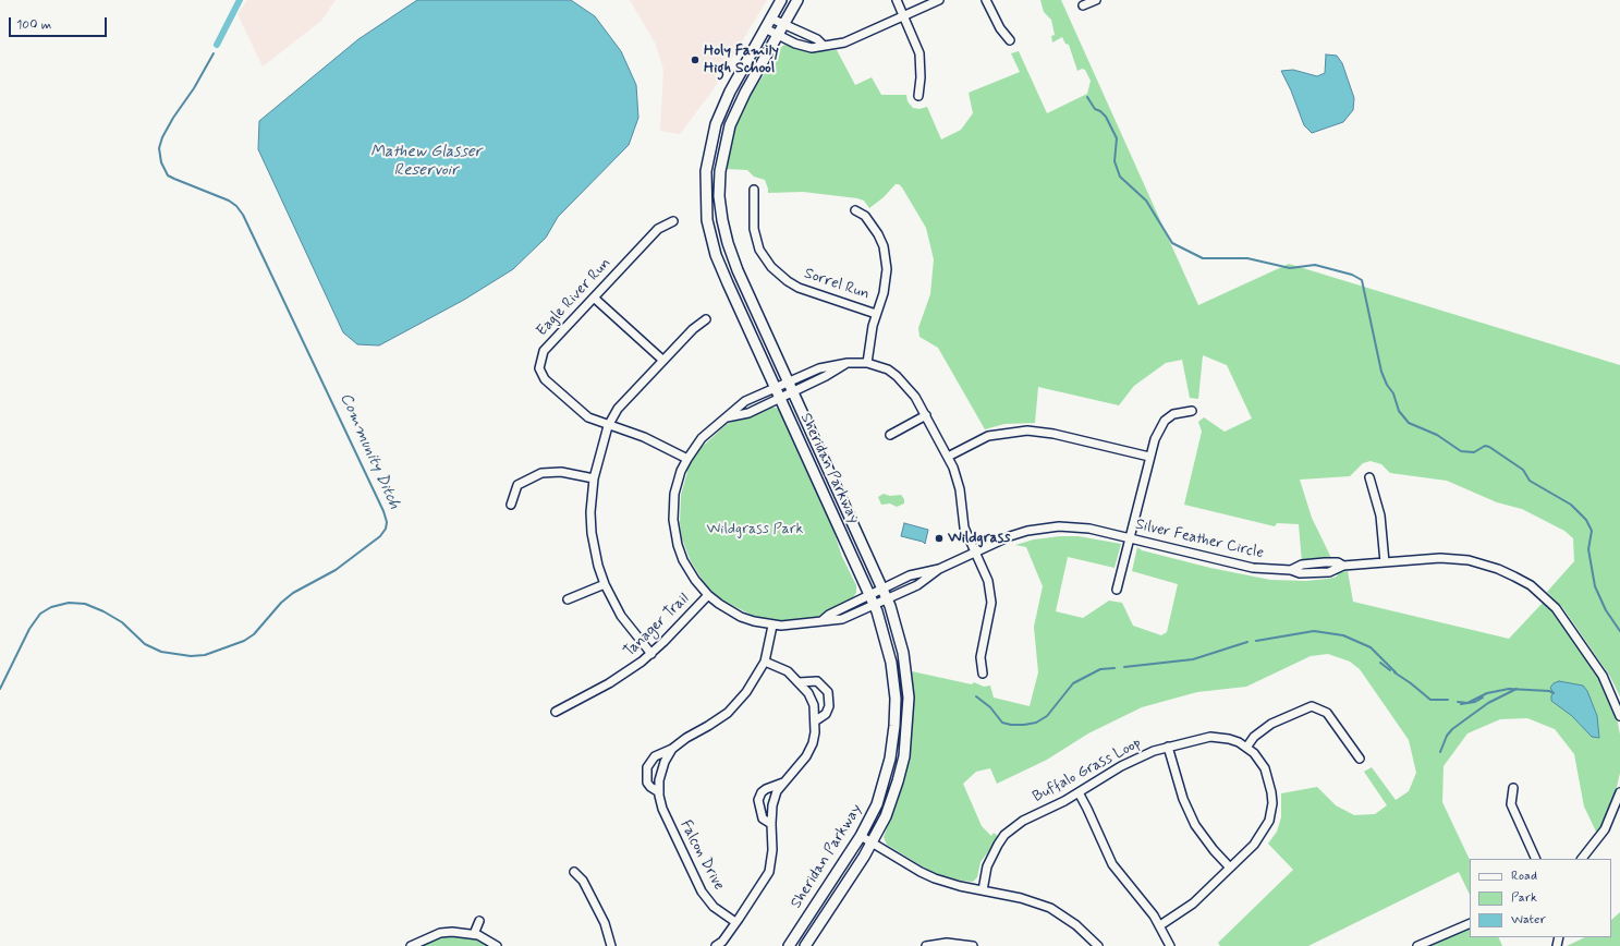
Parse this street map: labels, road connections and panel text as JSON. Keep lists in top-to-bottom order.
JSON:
{
  "streets": {
    "main road": ["Sheridan Parkway"],
    "street": [
      "Sorrel Run",
      "Eagle River Run",
      "Silver Feather Circle",
      "Tanager Trail",
      "Buffalo Grass Loop",
      "Falcon Drive"
    ]
  },
  "crossings": [
    ["Sheridan Parkway", "Silver Feather Circle"]
  ],
  "water": ["Mathew Glasser Reservoir", "Community Ditch"],
  "parks": ["Wildgrass Park"],
  "places": ["Holy Family High School", "Wildgrass"],
  "legend": ["Road", "Park", "Water"],
  "scale_bar": "100 m"
}
